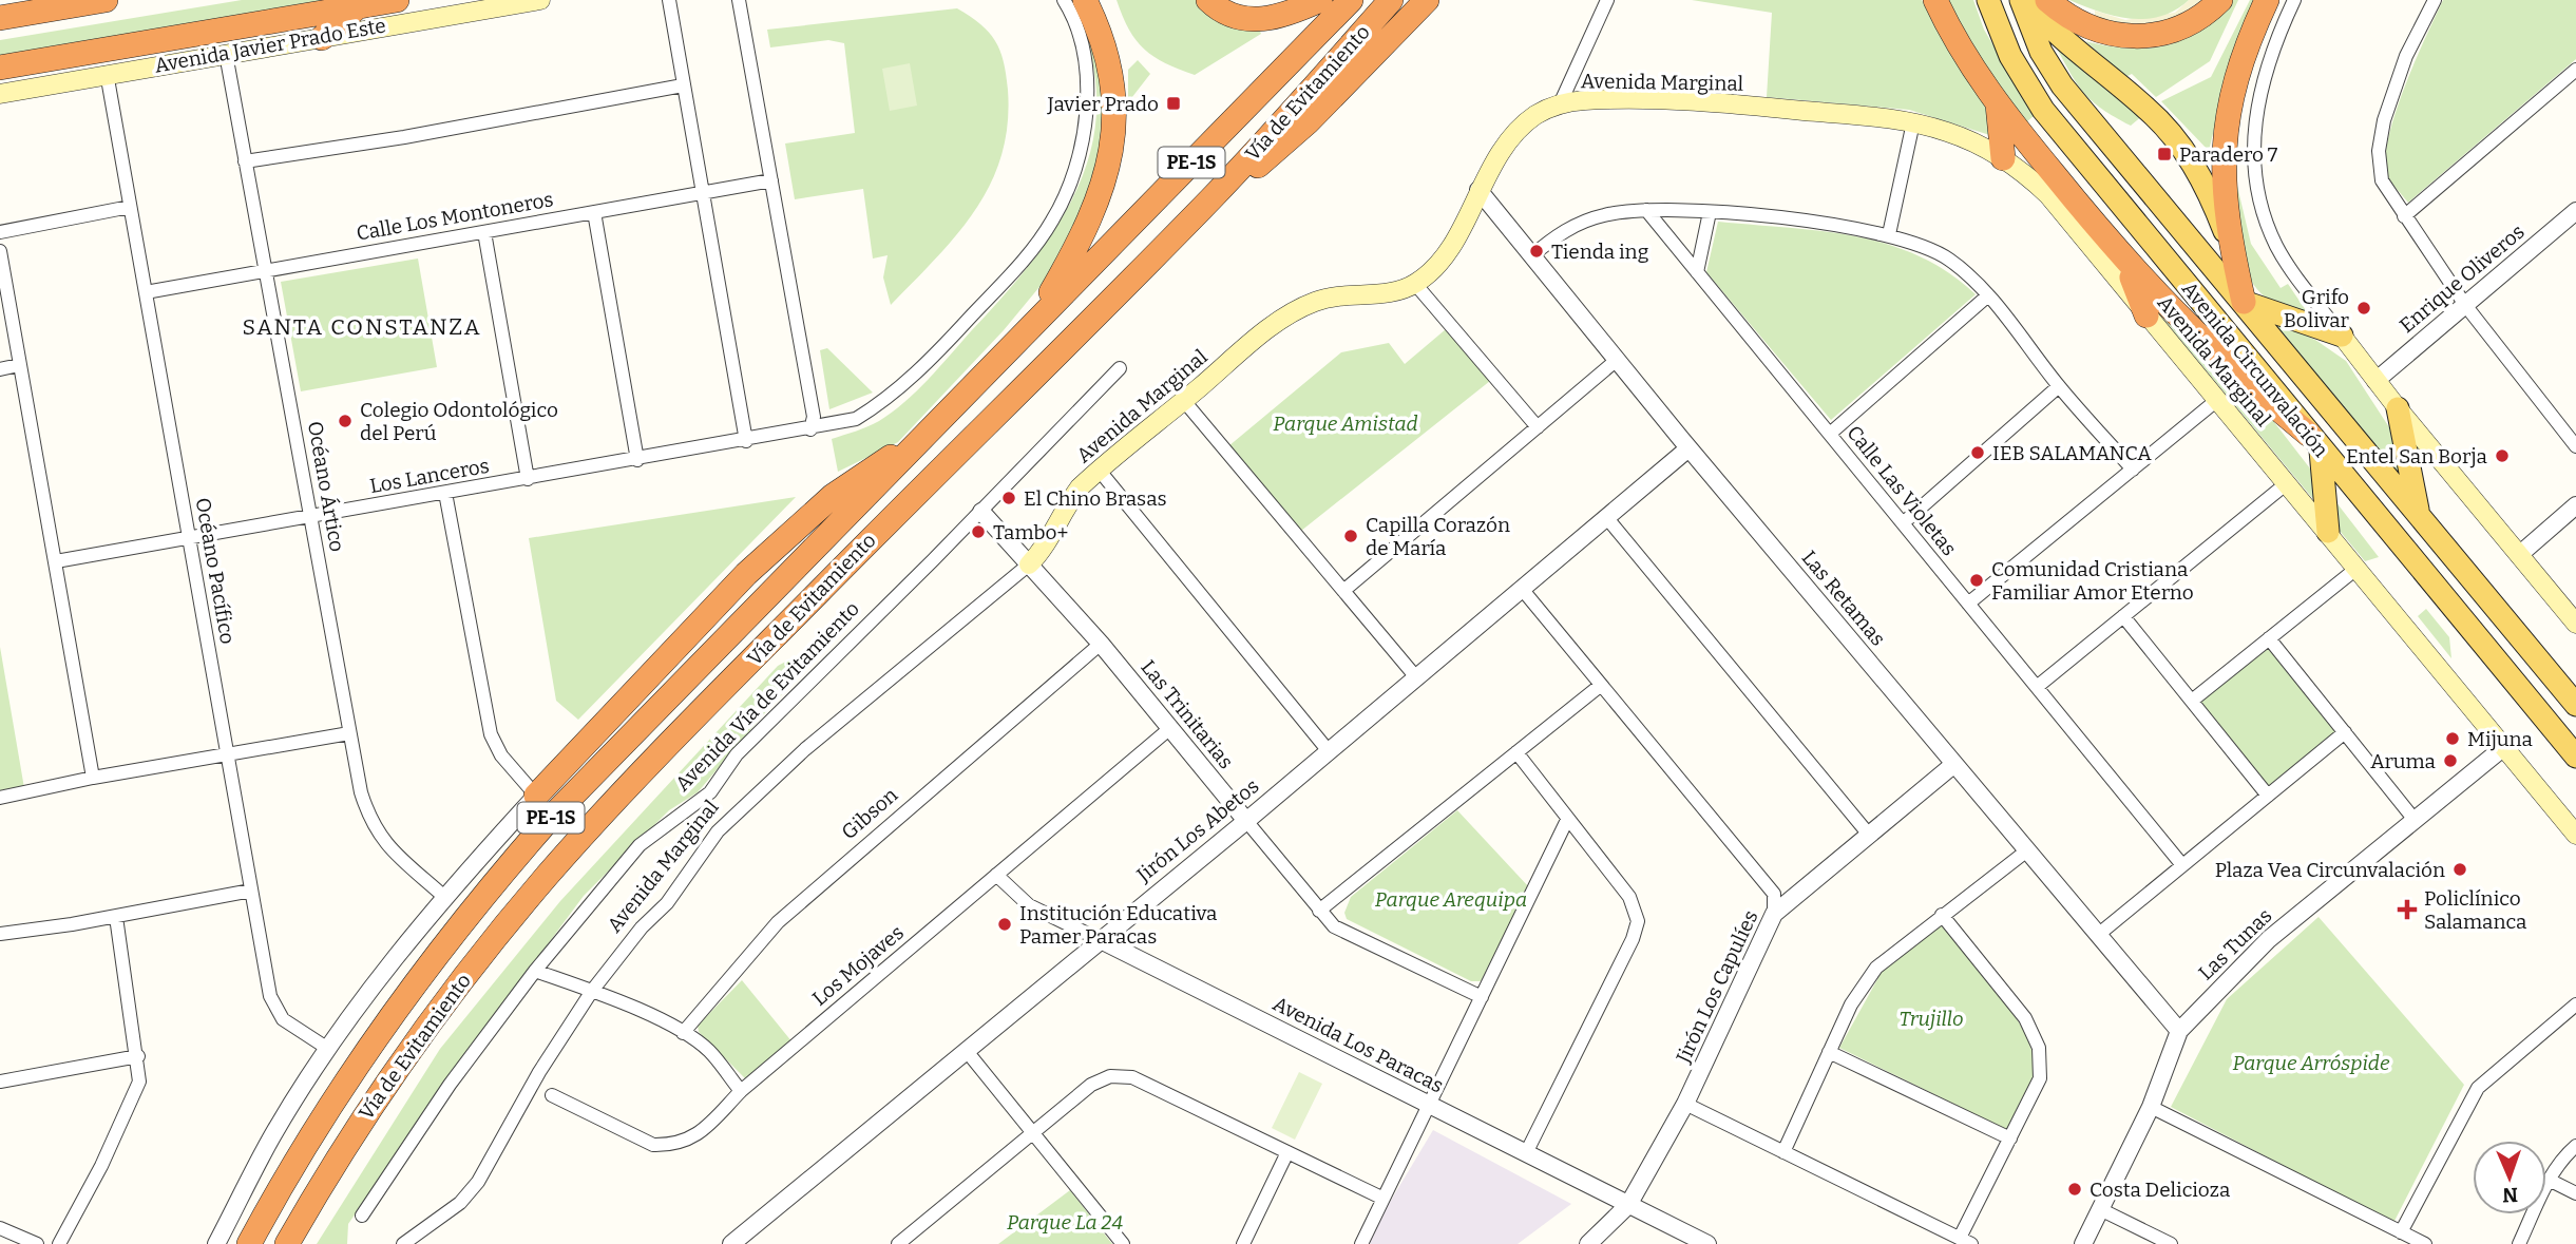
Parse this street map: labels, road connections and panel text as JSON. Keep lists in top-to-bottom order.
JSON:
{
  "streets": {
    "highway": ["Avenida Javier Prado Este", "Vía de Evitamiento", "PE-1S"],
    "main road": ["Avenida Marginal", "Avenida Circunvalación"],
    "street": [
      "Calle Los Montoneros",
      "Enrique Oliveros",
      "Los Lanceros",
      "Océano Ártico",
      "Calle Las Violetas",
      "Océano Pacífico",
      "Las Retamas",
      "Avenida Vía de Evitamiento",
      "Las Trinitarias",
      "Gibson",
      "Jirón Los Abetos",
      "Las Tunas",
      "Los Mojaves",
      "Jirón Los Capulíes",
      "Avenida Los Paracas"
    ]
  },
  "crossings": [
    ["Avenida Javier Prado Este", "Océano Ártico"],
    ["Avenida Javier Prado Este", "Océano Pacífico"],
    ["Avenida Marginal", "Las Retamas"],
    ["Avenida Marginal", "Las Trinitarias"],
    ["Avenida Marginal", "Las Tunas"],
    ["Calle Los Montoneros", "Océano Ártico"],
    ["Calle Los Montoneros", "Océano Pacífico"],
    ["Los Lanceros", "Océano Ártico"],
    ["Los Lanceros", "Océano Pacífico"],
    ["Las Retamas", "Jirón Los Abetos"],
    ["Las Retamas", "Las Tunas"],
    ["Las Retamas", "Jirón Los Capulíes"],
    ["Avenida Vía de Evitamiento", "Las Trinitarias"],
    ["Las Trinitarias", "Gibson"],
    ["Las Trinitarias", "Jirón Los Abetos"],
    ["Las Trinitarias", "Los Mojaves"],
    ["Jirón Los Abetos", "Avenida Los Paracas"],
    ["Los Mojaves", "Avenida Los Paracas"],
    ["Jirón Los Capulíes", "Avenida Los Paracas"]
  ],
  "districts": ["SANTA CONSTANZA"],
  "parks": [
    "Parque Amistad",
    "Parque Arequipa",
    "Trujillo",
    "Parque Arróspide",
    "Parque La 24"
  ],
  "places": {
    "transit": ["Javier Prado", "Paradero 7"],
    "other": [
      "Tienda ing",
      "Grifo Bolivar",
      "Colegio Odontológico del Perú",
      "IEB SALAMANCA",
      "Entel San Borja",
      "El Chino Brasas",
      "Tambo+",
      "Capilla Corazón de María",
      "Comunidad Cristiana Familiar Amor Eterno",
      "Mijuna",
      "Aruma",
      "Plaza Vea Circunvalación",
      "Institución Educativa Pamer Paracas",
      "Costa Delicioza"
    ],
    "health": ["Policlínico Salamanca"]
  },
  "north": "bottom"
}
